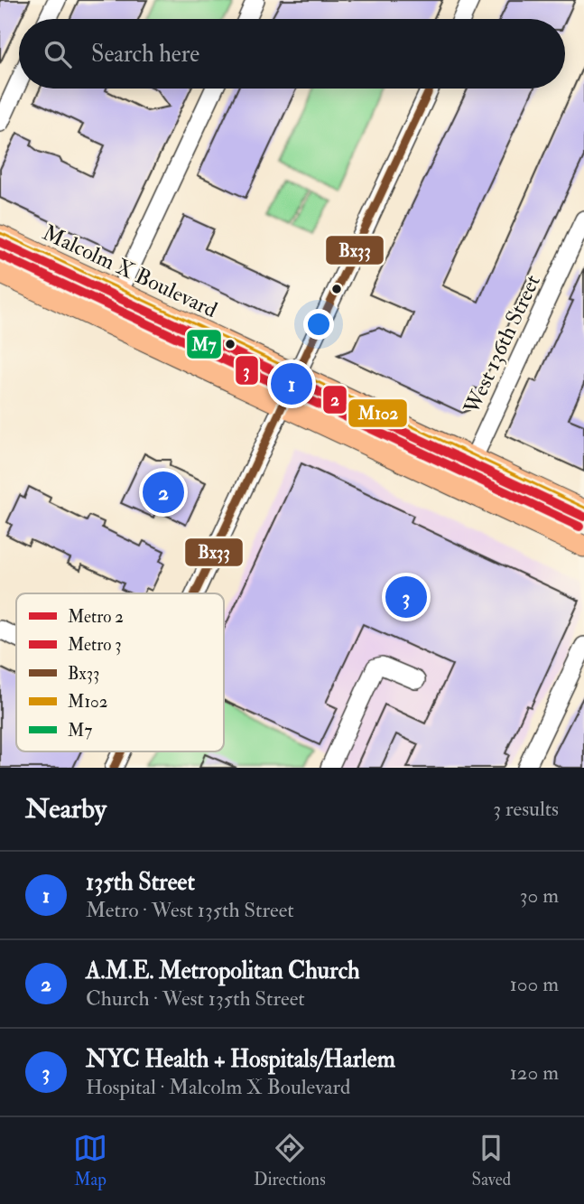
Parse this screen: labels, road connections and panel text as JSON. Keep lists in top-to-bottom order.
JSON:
{
  "streets": {
    "main road": ["Malcolm X Boulevard"],
    "street": ["West 136th Street"]
  },
  "crossings": [
    ["Malcolm X Boulevard", "West 136th Street"]
  ],
  "lines": [
    "transit line Bx33",
    "transit line M102",
    "metro line 2",
    "transit line M7",
    "metro line 3"
  ],
  "legend": [
    "Metro 2",
    "Metro 3",
    "Bx33",
    "M102",
    "M7"
  ],
  "page": {
    "search": "Search here",
    "pins": ["1", "2", "3"],
    "heading": ["Nearby", "3 results"],
    "list": [
      {
        "mark": "1",
        "name": "135th Street",
        "note": "Metro · West 135th Street",
        "value": "30 m"
      },
      {
        "mark": "2",
        "name": "A.M.E. Metropolitan Church",
        "note": "Church · West 135th Street",
        "value": "100 m"
      },
      {
        "mark": "3",
        "name": "NYC Health + Hospitals/Harlem",
        "note": "Hospital · Malcolm X Boulevard",
        "value": "120 m"
      }
    ],
    "nav": ["Map", "Directions", "Saved"]
  }
}
